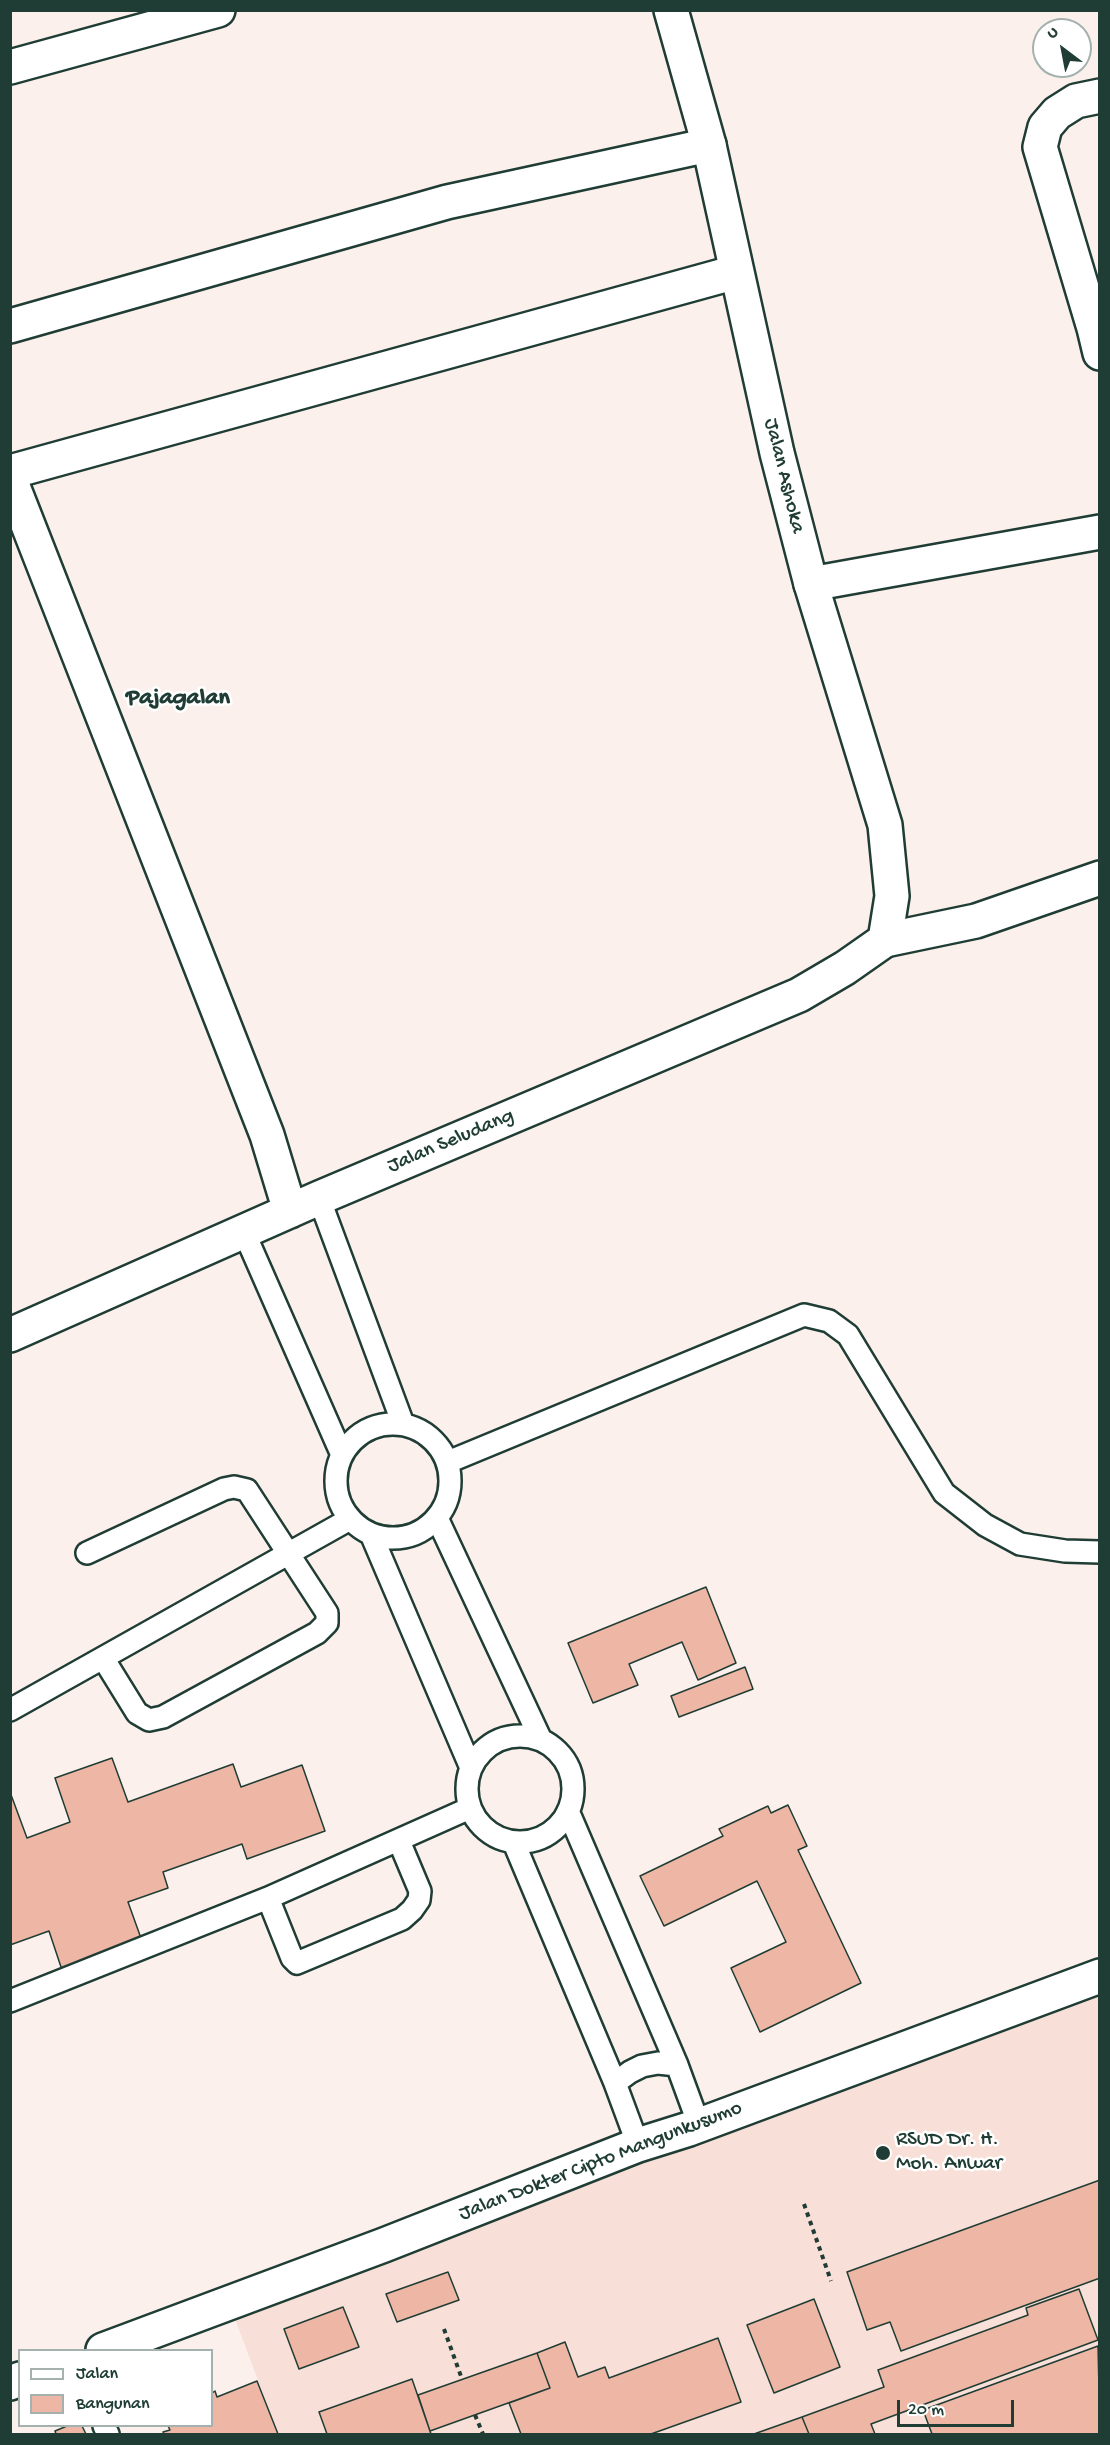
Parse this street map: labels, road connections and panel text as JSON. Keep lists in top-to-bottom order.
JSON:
{
  "streets": {
    "street": ["Jalan Ashoka", "Jalan Seludang", "Jalan Dokter Cipto Mangunkusumo"]
  },
  "crossings": [
    ["Jalan Ashoka", "Jalan Seludang"]
  ],
  "districts": ["Pajagalan"],
  "places": ["RSUD Dr. H. Moh. Anwar"],
  "legend": ["Jalan", "Bangunan"],
  "scale_bar": "20 m",
  "north": "top left"
}
